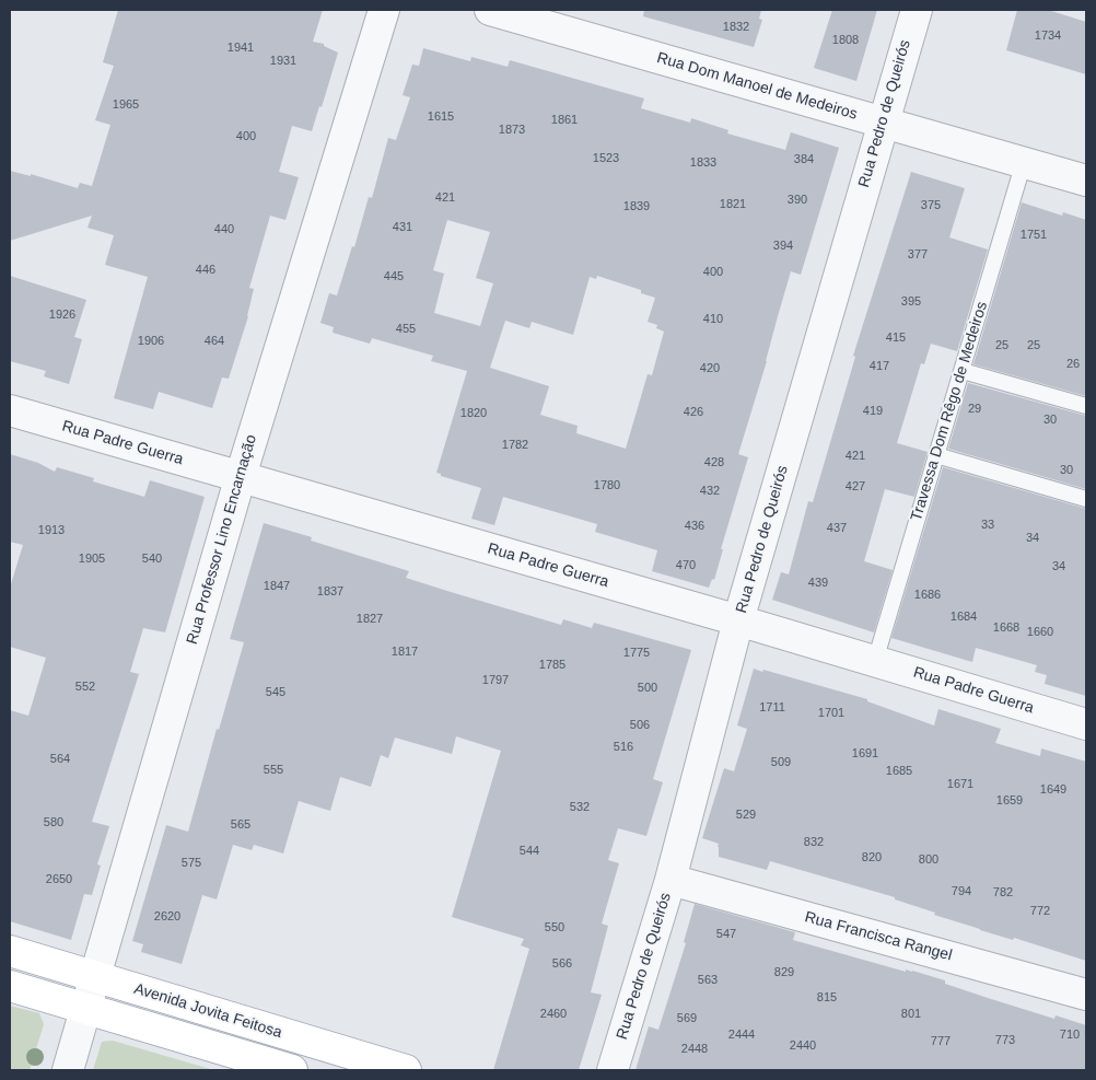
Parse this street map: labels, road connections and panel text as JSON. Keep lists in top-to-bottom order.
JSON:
{
  "streets": {
    "main road": ["Avenida Jovita Feitosa"],
    "street": [
      "Rua Dom Manoel de Medeiros",
      "Rua Pedro de Queirós",
      "Rua Padre Guerra",
      "Rua Professor Lino Encarnação",
      "Rua Francisca Rangel"
    ],
    "lane": ["Travessa Dom Rêgo de Medeiros"]
  },
  "crossings": [
    ["Rua Dom Manoel de Medeiros", "Rua Pedro de Queirós"],
    ["Rua Dom Manoel de Medeiros", "Travessa Dom Rêgo de Medeiros"],
    ["Rua Pedro de Queirós", "Rua Padre Guerra"],
    ["Rua Pedro de Queirós", "Rua Francisca Rangel"],
    ["Travessa Dom Rêgo de Medeiros", "Rua Padre Guerra"],
    ["Rua Padre Guerra", "Rua Professor Lino Encarnação"],
    ["Rua Professor Lino Encarnação", "Avenida Jovita Feitosa"]
  ],
  "house_numbers": [
    "1832",
    "1734",
    "1808",
    "1941",
    "1931",
    "1965",
    "1615",
    "1861",
    "1873",
    "400",
    "1523",
    "384",
    "1833",
    "421",
    "390",
    "1821",
    "375",
    "1839",
    "431",
    "440",
    "1751",
    "394",
    "377",
    "446",
    "400",
    "445",
    "395",
    "1926",
    "410",
    "455",
    "415",
    "1906",
    "464",
    "25",
    "25",
    "26",
    "417",
    "420",
    "29",
    "419",
    "426",
    "1820",
    "30",
    "1782",
    "421",
    "428",
    "30",
    "1780",
    "427",
    "432",
    "33",
    "436",
    "437",
    "1913",
    "34",
    "1905",
    "540",
    "470",
    "34",
    "439",
    "1847",
    "1837",
    "1686",
    "1684",
    "1827",
    "1668",
    "1660",
    "1817",
    "1775",
    "1785",
    "1797",
    "552",
    "500",
    "545",
    "1711",
    "1701",
    "506",
    "516",
    "1691",
    "564",
    "509",
    "555",
    "1685",
    "1671",
    "1649",
    "1659",
    "532",
    "529",
    "580",
    "565",
    "832",
    "544",
    "820",
    "800",
    "575",
    "2650",
    "794",
    "782",
    "772",
    "2620",
    "550",
    "547",
    "566",
    "829",
    "563",
    "815",
    "2460",
    "801",
    "569",
    "2444",
    "710",
    "773",
    "777",
    "2440",
    "2448"
  ]
}
